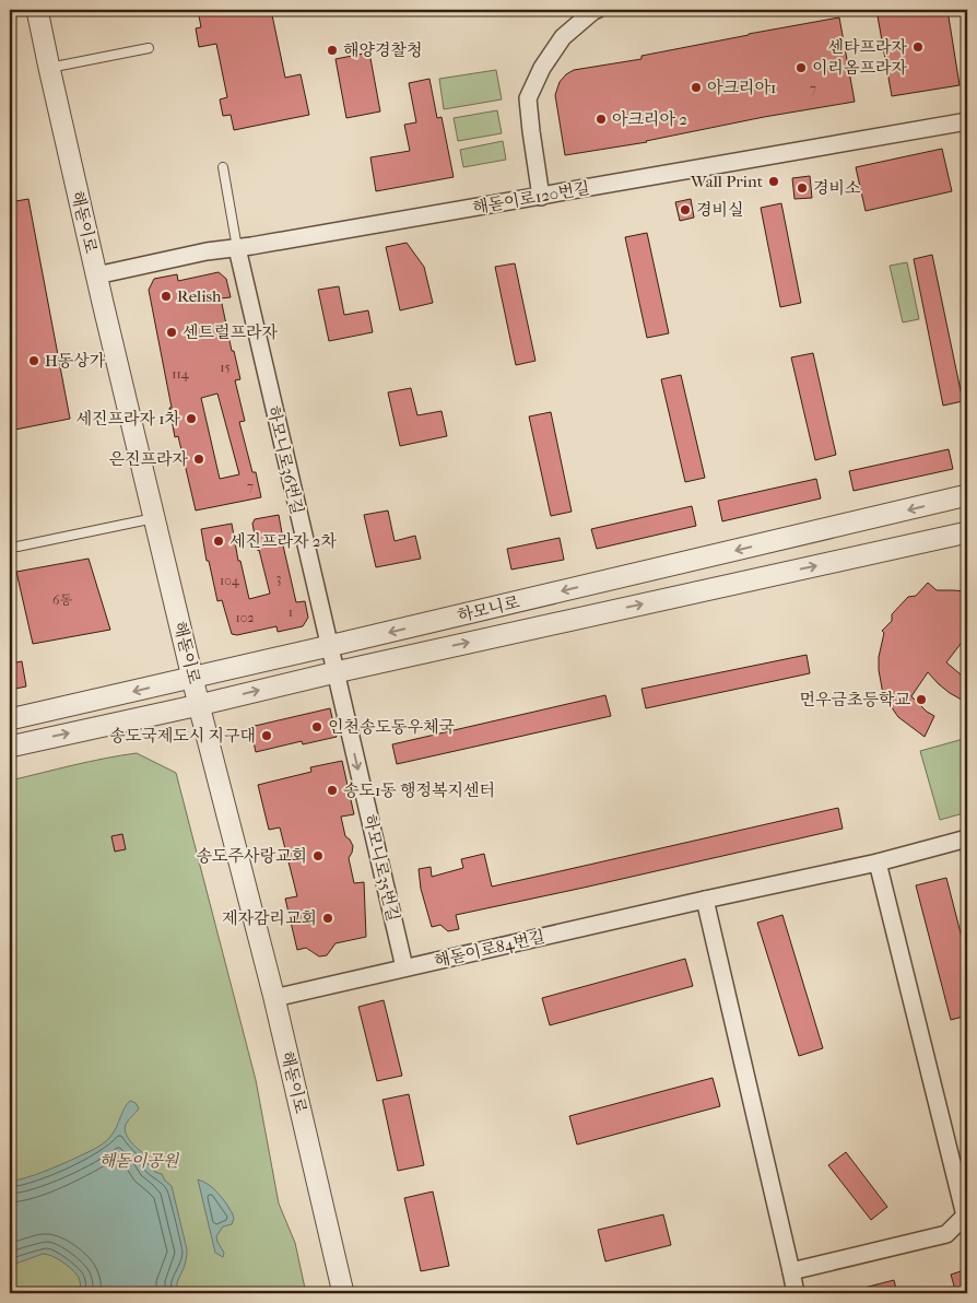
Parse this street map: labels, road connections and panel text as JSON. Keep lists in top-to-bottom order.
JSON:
{
  "streets": {
    "street": [
      "해돋이로120번길",
      "해돋이로",
      "하모니로36번길",
      "하모니로",
      "하모니로35번길",
      "해돋이로84번길"
    ]
  },
  "crossings": [
    ["해돋이로120번길", "해돋이로"],
    ["해돋이로120번길", "하모니로36번길"],
    ["해돋이로", "하모니로"],
    ["해돋이로", "해돋이로84번길"],
    ["하모니로36번길", "하모니로"],
    ["하모니로36번길", "하모니로35번길"],
    ["하모니로", "하모니로35번길"],
    ["하모니로35번길", "해돋이로84번길"]
  ],
  "one_way": ["하모니로35번길"],
  "parks": ["해돋이공원"],
  "places": [
    "센타프라자",
    "해양경찰청",
    "이리옴프라자",
    "아크리아1",
    "아크리아 2",
    "Wall Print",
    "경비소",
    "경비실",
    "Relish",
    "센트럴프라자",
    "H동상가",
    "세진프라자 1차",
    "은진프라자",
    "세진프라자 2차",
    "먼우금초등학교",
    "인천송도동우체국",
    "송도국제도시 지구대",
    "송도1동 행정복지센터",
    "송도주사랑교회",
    "제자감리교회"
  ],
  "house_numbers": [
    "7",
    "15",
    "114",
    "7",
    "3",
    "104",
    "6동",
    "1",
    "102"
  ]
}
